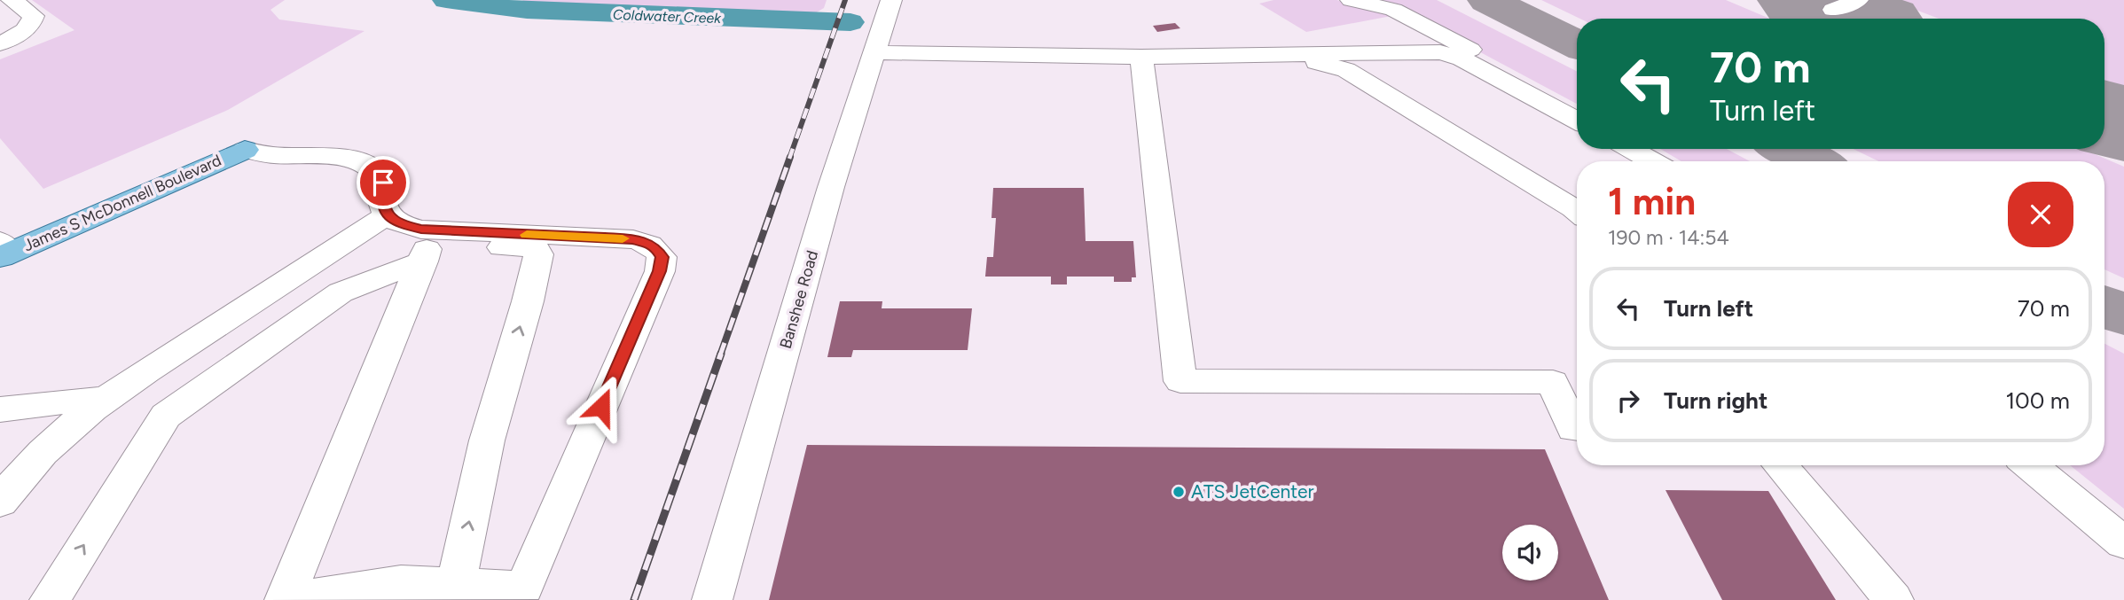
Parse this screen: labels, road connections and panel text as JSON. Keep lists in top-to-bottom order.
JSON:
{
  "streets": {
    "main road": ["James S McDonnell Boulevard"],
    "street": ["Banshee Road"]
  },
  "water": ["Coldwater Creek"],
  "places": ["ATS JetCenter"],
  "page": {
    "turn": ["70 m", "Turn left"],
    "heading": ["1 min", "190 m · 14:54"],
    "list": [
      {
        "name": "Turn left",
        "value": "70 m"
      },
      {
        "name": "Turn right",
        "value": "100 m"
      }
    ]
  }
}
